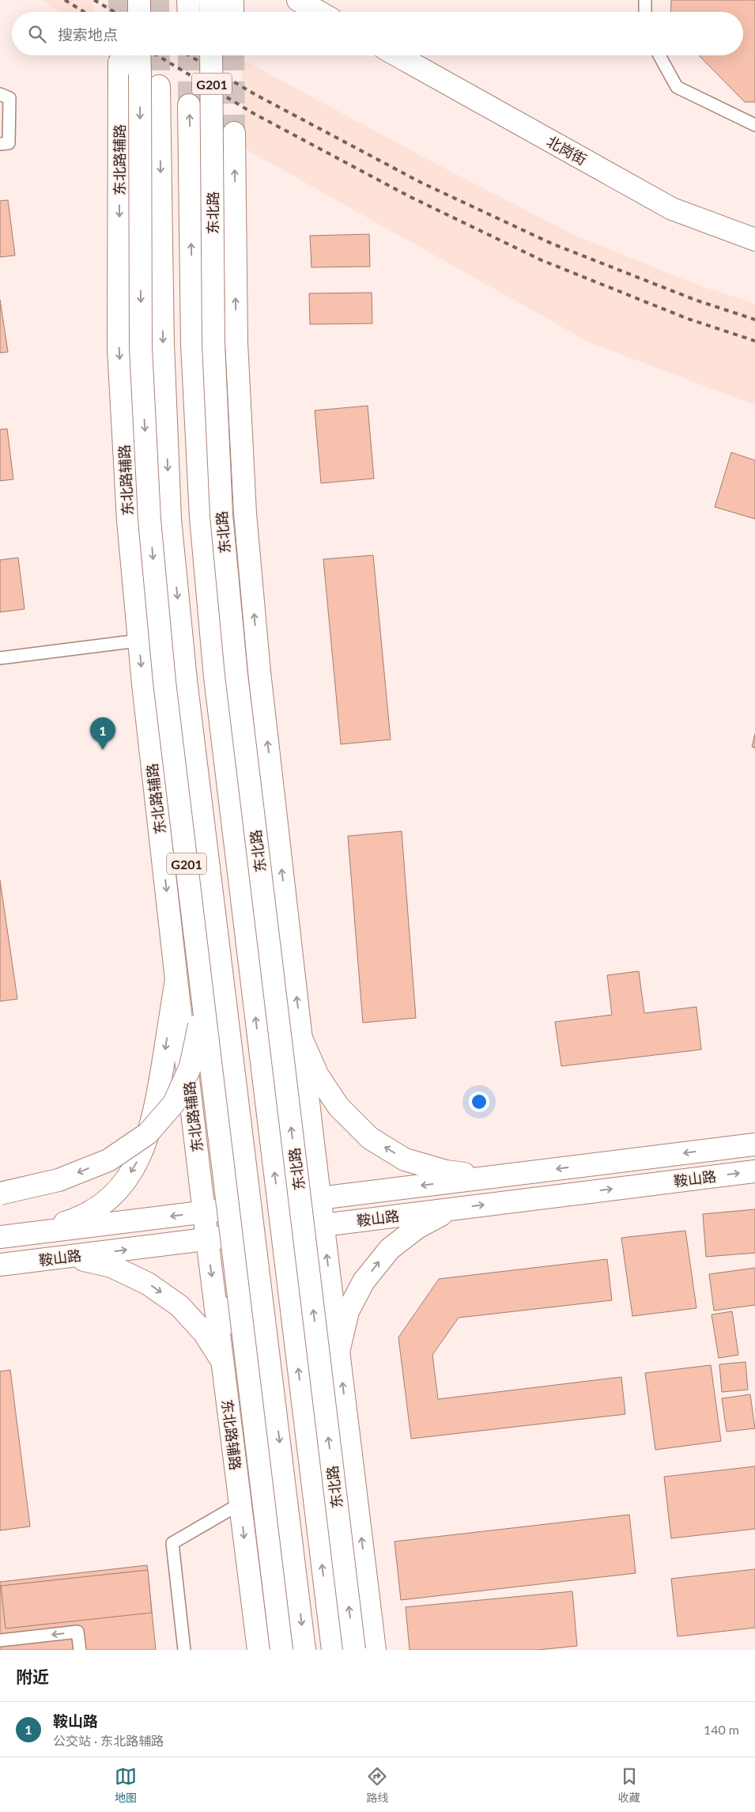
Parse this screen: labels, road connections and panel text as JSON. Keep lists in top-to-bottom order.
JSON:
{
  "streets": {
    "main road": [
      "G201",
      "北岗街",
      "东北路辅路",
      "东北路",
      "鞍山路"
    ]
  },
  "crossings": [
    ["东北路辅路", "鞍山路"],
    ["东北路", "鞍山路"]
  ],
  "page": {
    "search": "搜索地点",
    "pins": "1",
    "heading": "附近",
    "list": [
      {
        "mark": "1",
        "name": "鞍山路",
        "note": "公交站 · 东北路辅路",
        "value": "140 m"
      }
    ],
    "nav": ["地图", "路线", "收藏"]
  }
}
